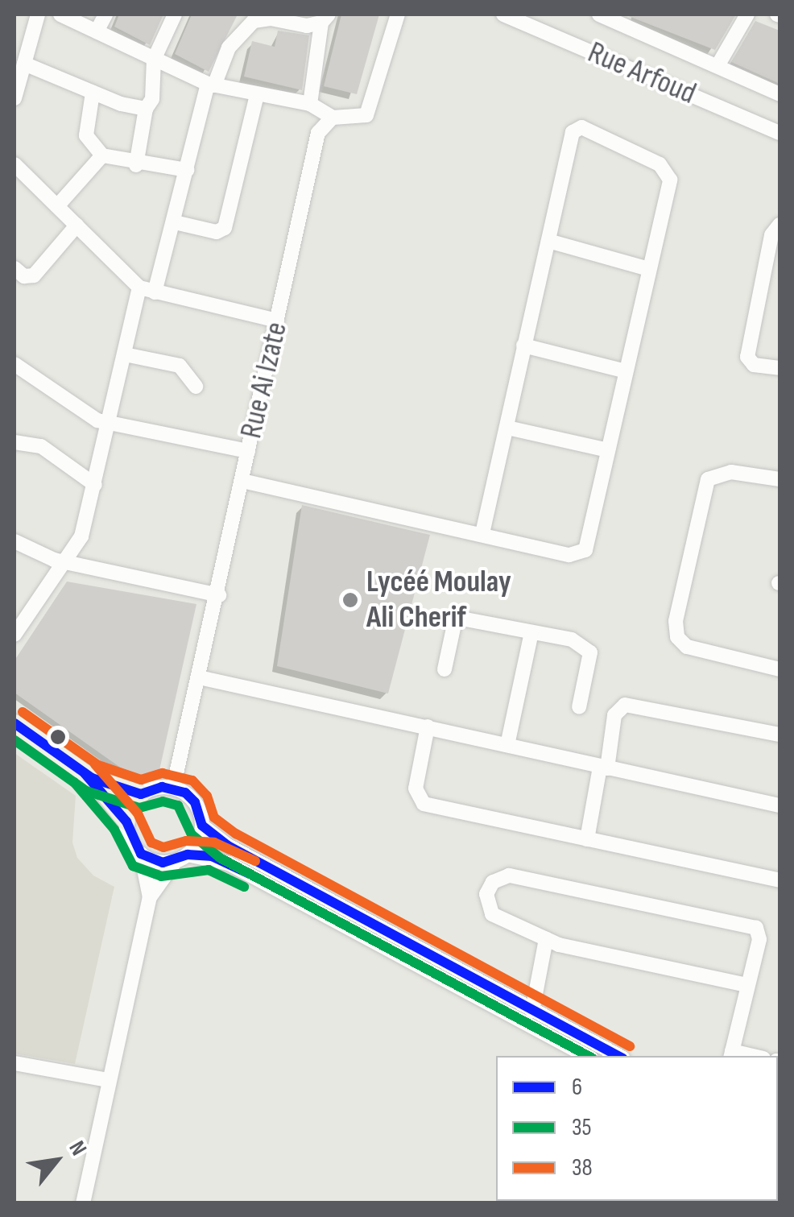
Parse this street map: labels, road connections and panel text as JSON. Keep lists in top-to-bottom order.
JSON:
{
  "streets": {
    "street": ["Rue Arfoud", "Rue Ai Izate"]
  },
  "places": ["Lycéé Moulay Ali Cherif"],
  "lines": ["transit line 38", "transit line 6", "transit line 35"],
  "legend": ["6", "35", "38"],
  "north": "top right"
}
